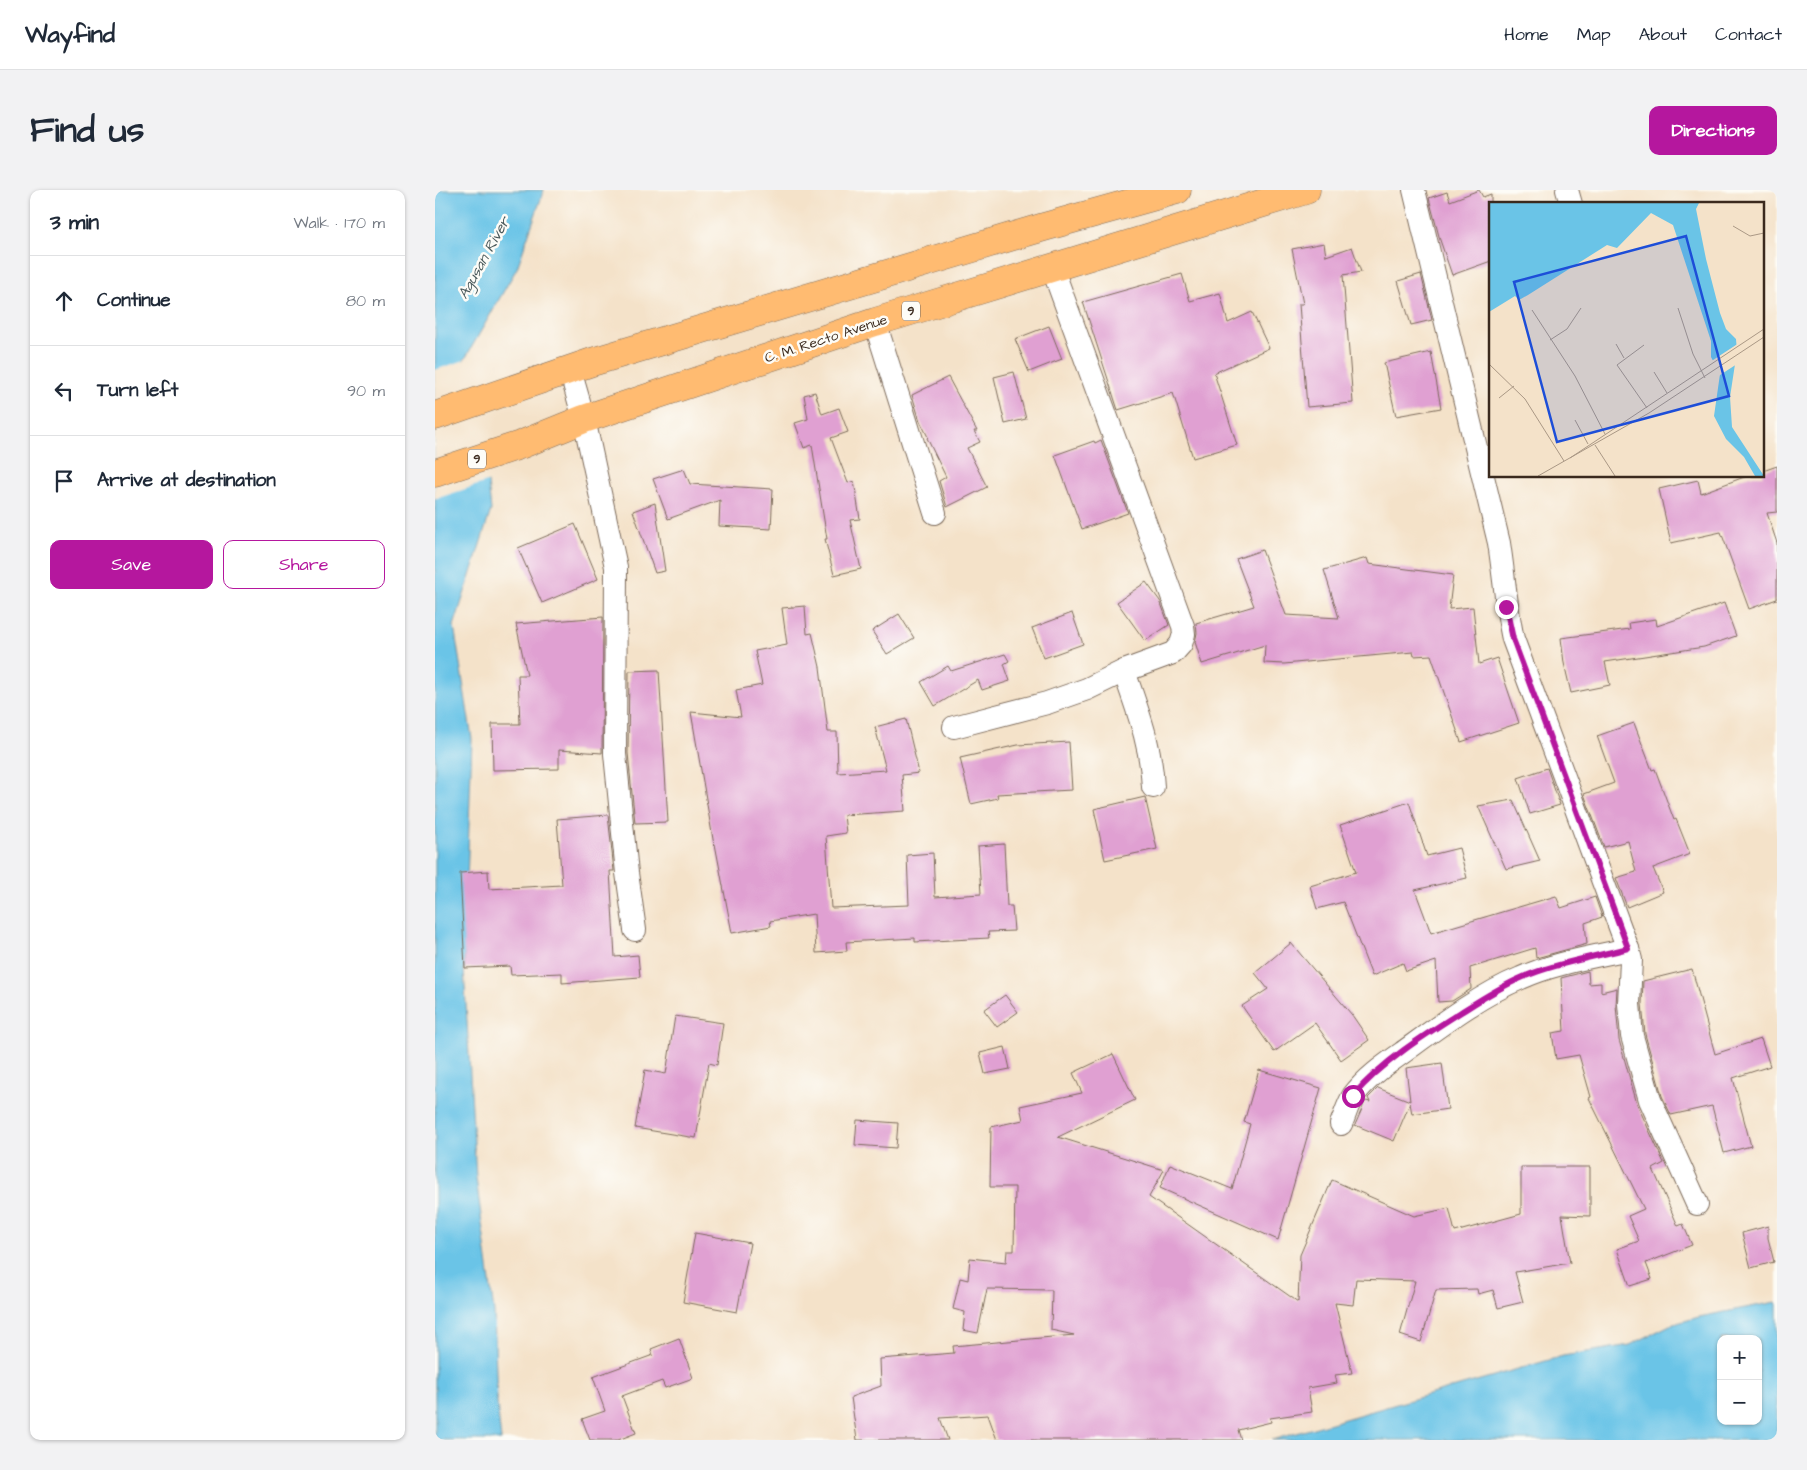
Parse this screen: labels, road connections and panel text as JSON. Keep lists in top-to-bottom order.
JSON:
{
  "streets": {
    "highway": ["9", "C. M. Recto Avenue"]
  },
  "water": ["Agusan River"],
  "page": {
    "header": "Wayfind",
    "nav": [
      "Home",
      "Map",
      "About",
      "Contact"
    ],
    "title": "Find us",
    "buttons": [
      "Directions",
      ["Save", "Share"]
    ],
    "heading": ["3 min", "Walk · 170 m"],
    "list": [
      ["Continue", "80 m"],
      ["Turn left", "90 m"],
      "Arrive at destination"
    ],
    "map_buttons": ["+", "−"]
  }
}
